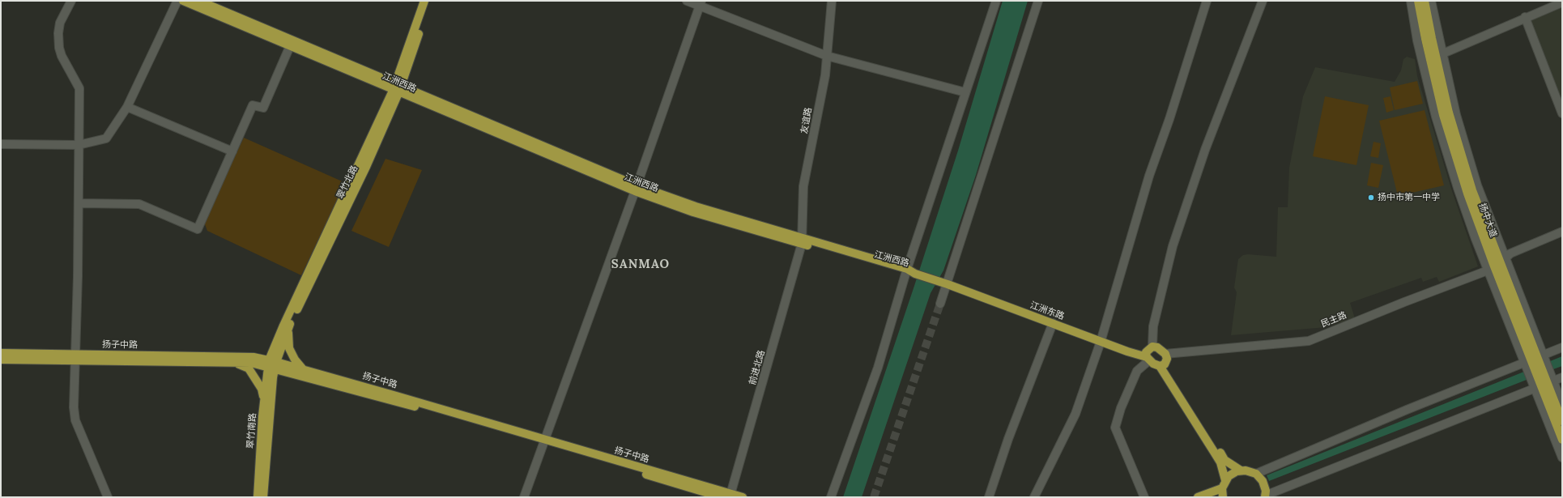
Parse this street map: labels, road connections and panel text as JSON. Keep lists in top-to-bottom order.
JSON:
{
  "streets": {
    "main road": [
      "江洲西路",
      "翠竹北路",
      "扬中大道",
      "江洲东路",
      "扬子中路",
      "翠竹南路"
    ],
    "street": ["友谊路", "民主路", "前进北路"]
  },
  "crossings": [
    ["江洲西路", "友谊路"],
    ["江洲西路", "翠竹北路"],
    ["江洲西路", "江洲东路"],
    ["江洲西路", "前进北路"],
    ["友谊路", "前进北路"],
    ["翠竹北路", "扬子中路"],
    ["翠竹北路", "翠竹南路"],
    ["扬中大道", "民主路"],
    ["江洲东路", "民主路"],
    ["扬子中路", "前进北路"],
    ["扬子中路", "翠竹南路"]
  ],
  "districts": ["SANMAO"],
  "places": ["扬中市第一中学"]
}
